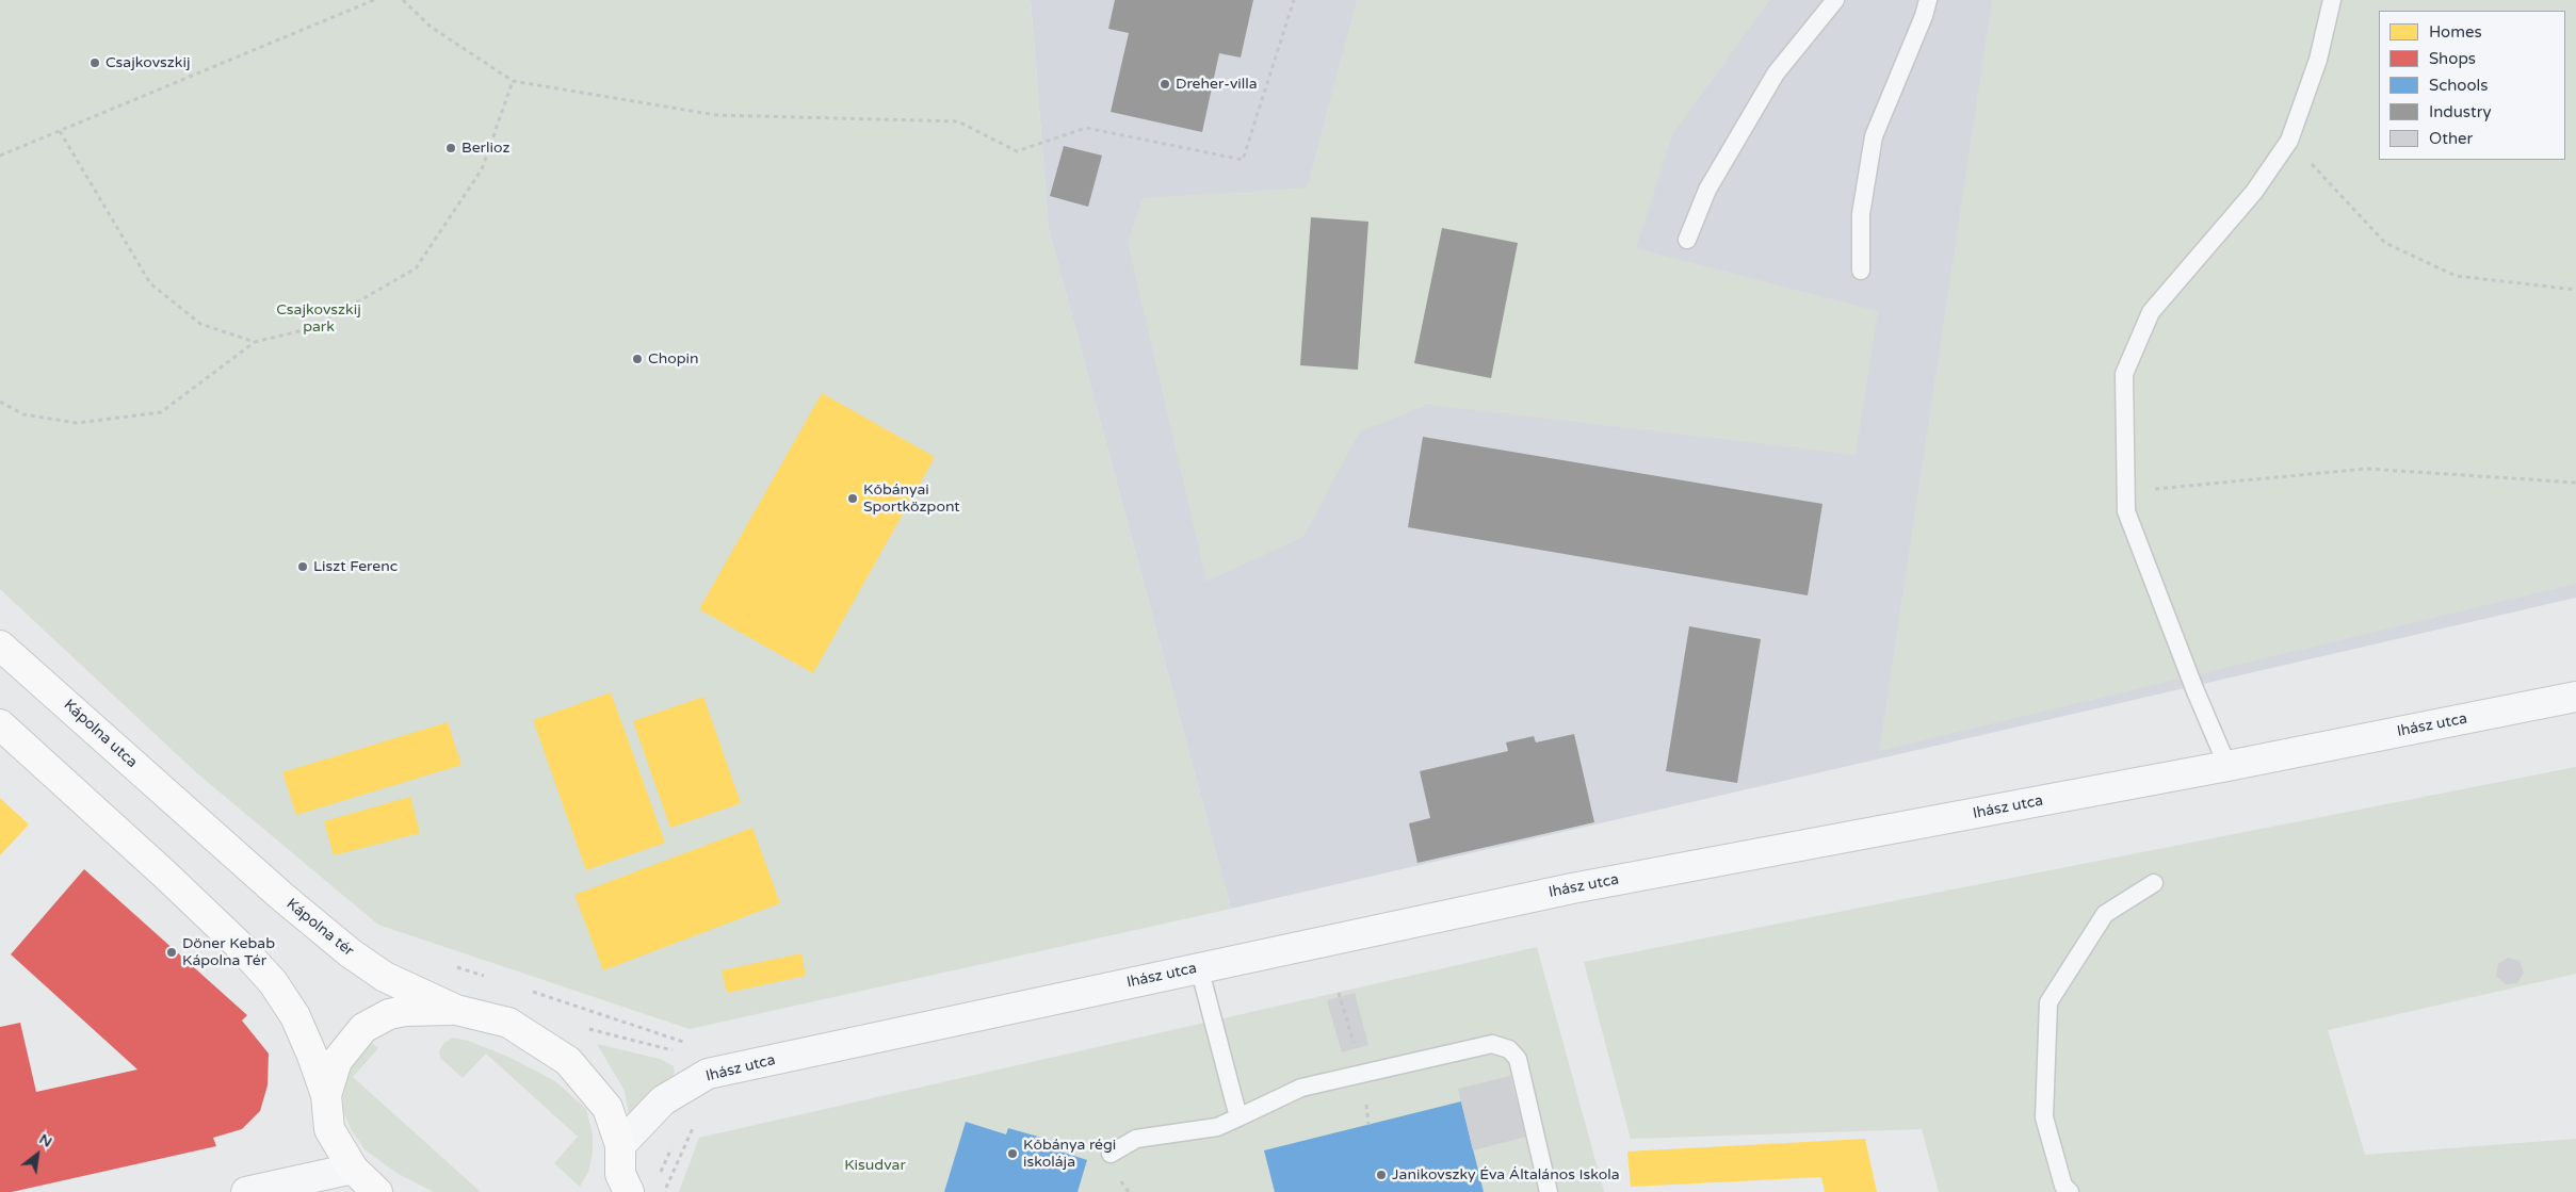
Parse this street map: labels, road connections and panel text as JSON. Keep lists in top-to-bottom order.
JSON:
{
  "streets": {
    "street": ["Ihász utca", "Kápolna utca", "Kápolna tér"]
  },
  "crossings": [
    ["Ihász utca", "Kápolna tér"],
    ["Kápolna utca", "Kápolna tér"]
  ],
  "parks": ["Csajkovszkij park", "Kisudvar"],
  "places": [
    "Csajkovszkij",
    "Dreher-villa",
    "Berlioz",
    "Chopin",
    "Kőbányai Sportközpont",
    "Liszt Ferenc",
    "Döner Kebab Kápolna Tér",
    "Kőbánya régi iskolája",
    "Janikovszky Éva Általános Iskola"
  ],
  "legend": [
    "Homes",
    "Shops",
    "Schools",
    "Industry",
    "Other"
  ],
  "north": "top right"
}
